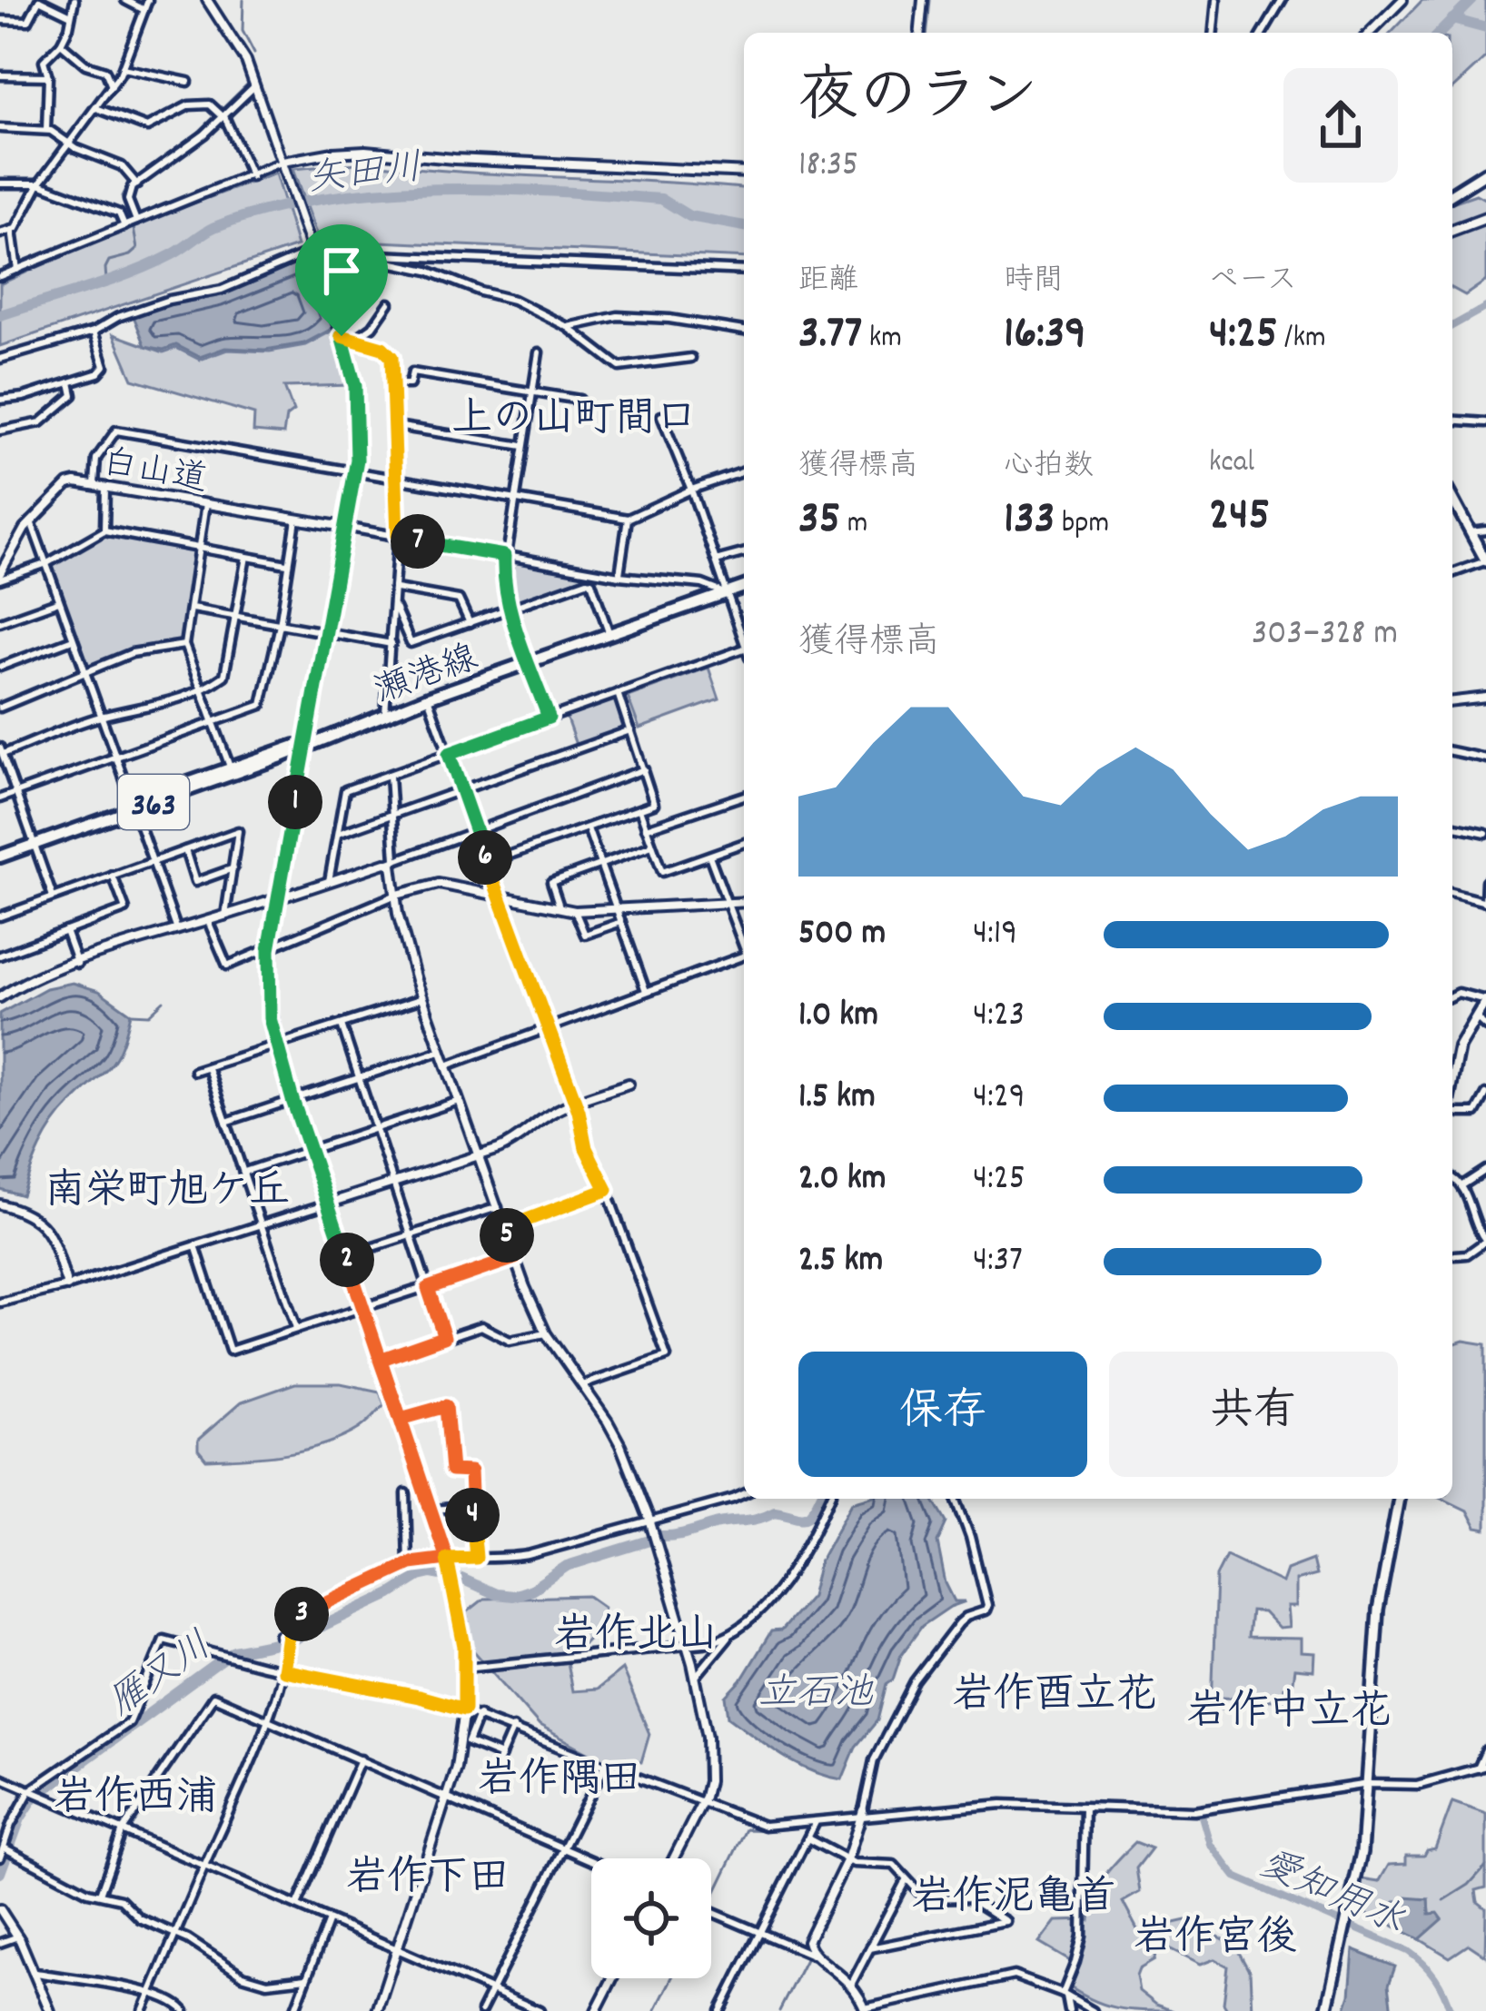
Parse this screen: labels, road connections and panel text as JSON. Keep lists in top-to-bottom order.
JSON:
{
  "streets": {
    "highway": ["瀬港線", "363"],
    "street": ["白山道"]
  },
  "districts": [
    "上の山町間口",
    "南栄町旭ケ丘",
    "岩作北山",
    "岩作酉立花",
    "岩作中立花",
    "岩作隅田",
    "岩作西浦",
    "岩作下田",
    "岩作泥亀首",
    "岩作宮後"
  ],
  "water": [
    "矢田川",
    "雁又川",
    "立石池",
    "愛知用水"
  ],
  "page": {
    "heading": ["夜のラン", "18:35"],
    "stats": [
      ["距離", "3.77 km"],
      ["時間", "16:39"],
      ["ペース", "4:25 /km"],
      ["獲得標高", "35 m"],
      ["心拍数", "133 bpm"],
      ["kcal", "245"]
    ],
    "pins": [
      "7",
      "1",
      "6",
      "5",
      "2",
      "4",
      "3"
    ],
    "chart": ["獲得標高", "303–328 m"],
    "list": [
      {
        "name": "500 m",
        "note": "4:19"
      },
      {
        "name": "1.0 km",
        "note": "4:23"
      },
      {
        "name": "1.5 km",
        "note": "4:29"
      },
      {
        "name": "2.0 km",
        "note": "4:25"
      },
      {
        "name": "2.5 km",
        "note": "4:37"
      }
    ],
    "buttons": ["保存", "共有"]
  }
}
